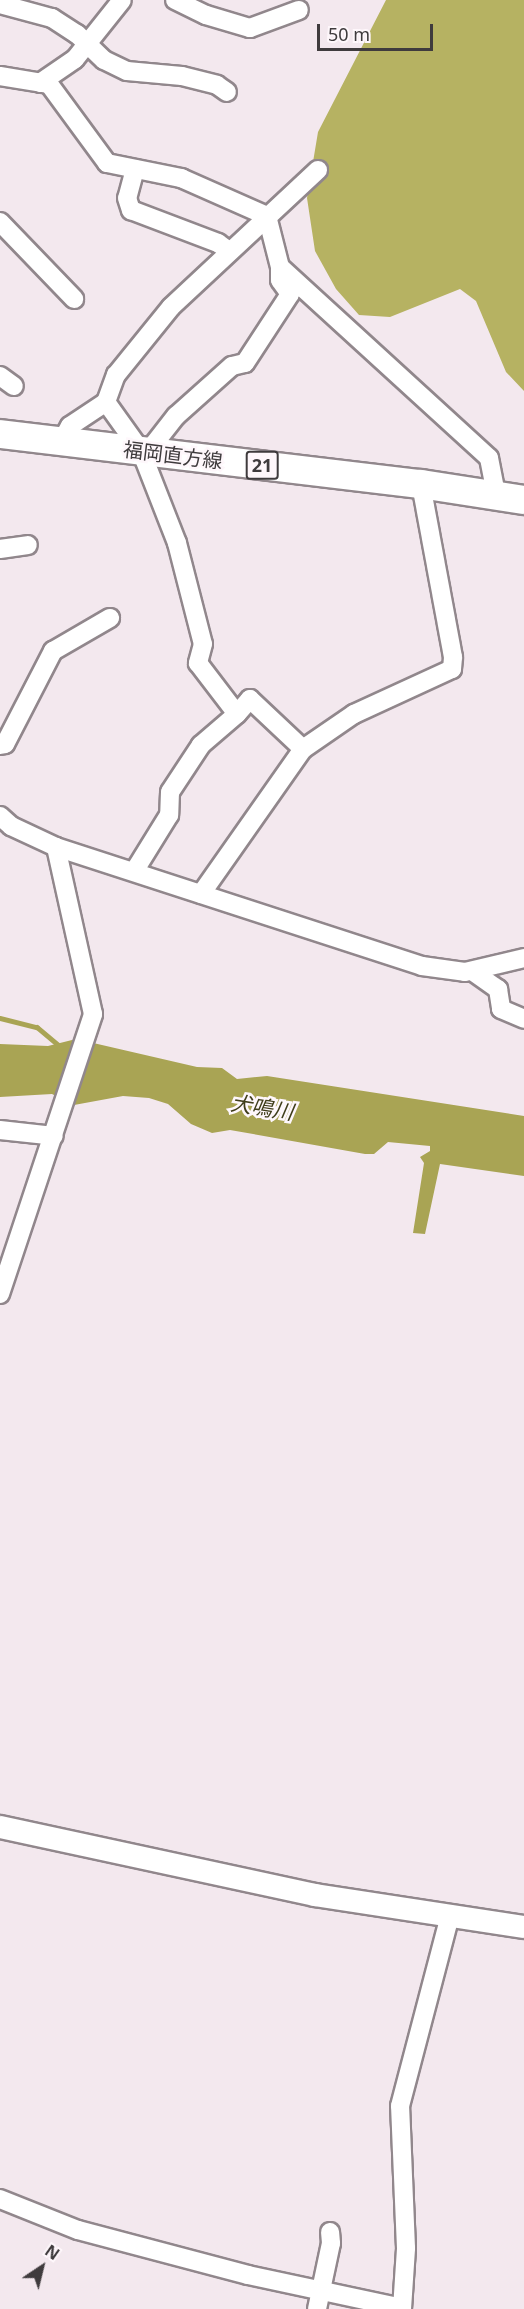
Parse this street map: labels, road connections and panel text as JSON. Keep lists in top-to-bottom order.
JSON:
{
  "streets": {
    "main road": ["福岡直方線", "21"]
  },
  "water": ["犬鳴川"],
  "scale_bar": "50 m",
  "north": "top right"
}
